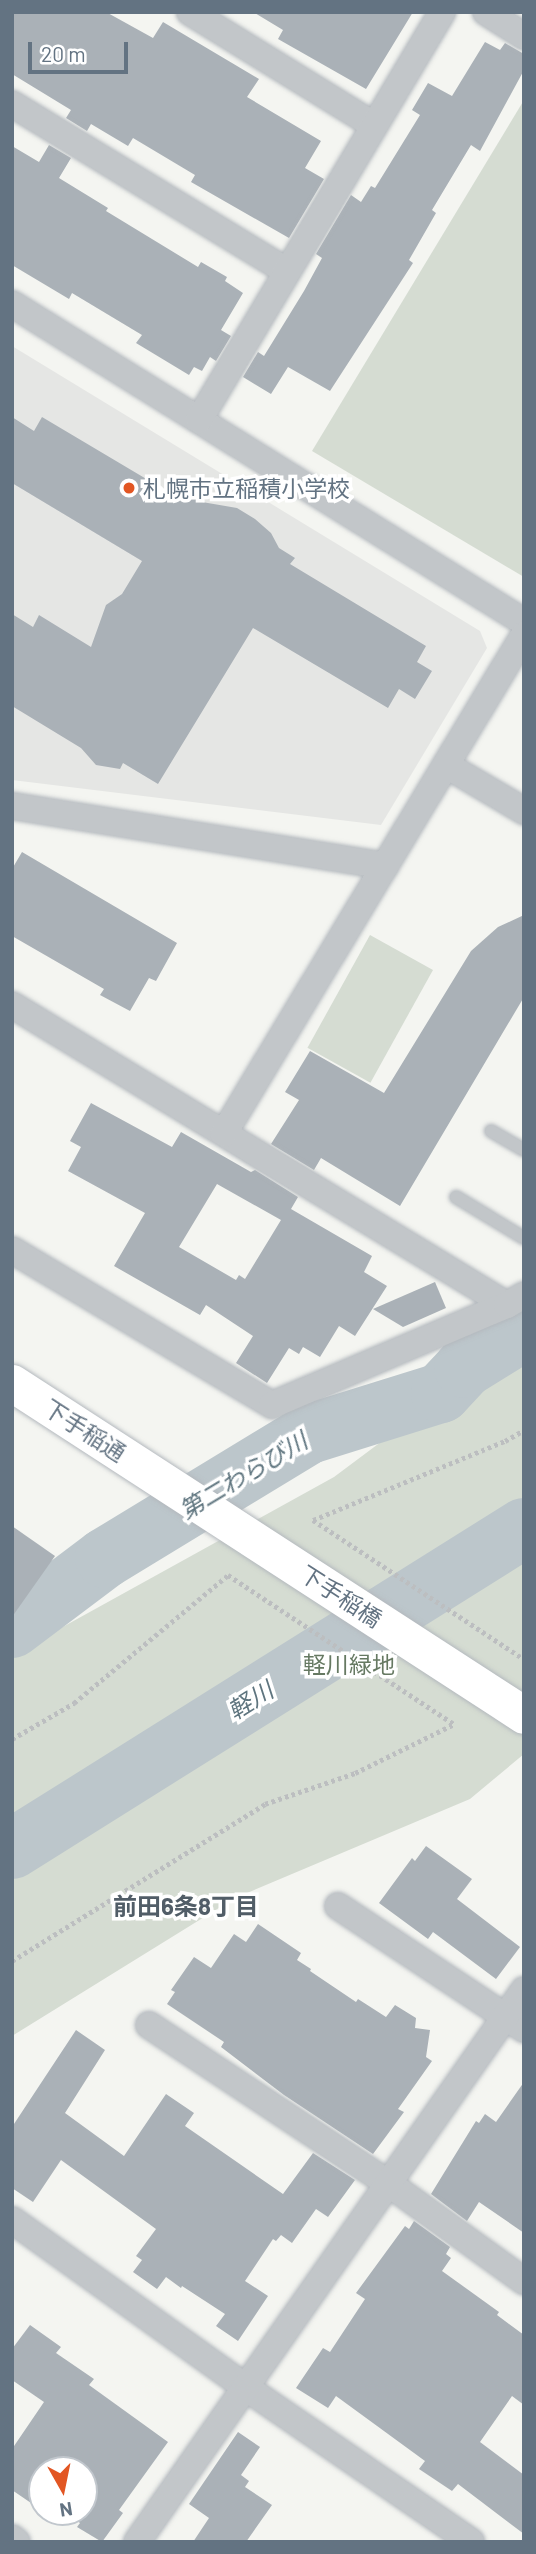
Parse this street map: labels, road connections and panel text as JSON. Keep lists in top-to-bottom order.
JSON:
{
  "streets": {
    "main road": ["下手稲通", "下手稲橋"]
  },
  "crossings": [
    ["下手稲通", "下手稲橋"]
  ],
  "districts": ["前田6条8丁目"],
  "water": ["第二わらび川", "軽川"],
  "parks": ["軽川緑地"],
  "places": ["札幌市立稲積小学校"],
  "scale_bar": "20 m",
  "north": "bottom"
}
